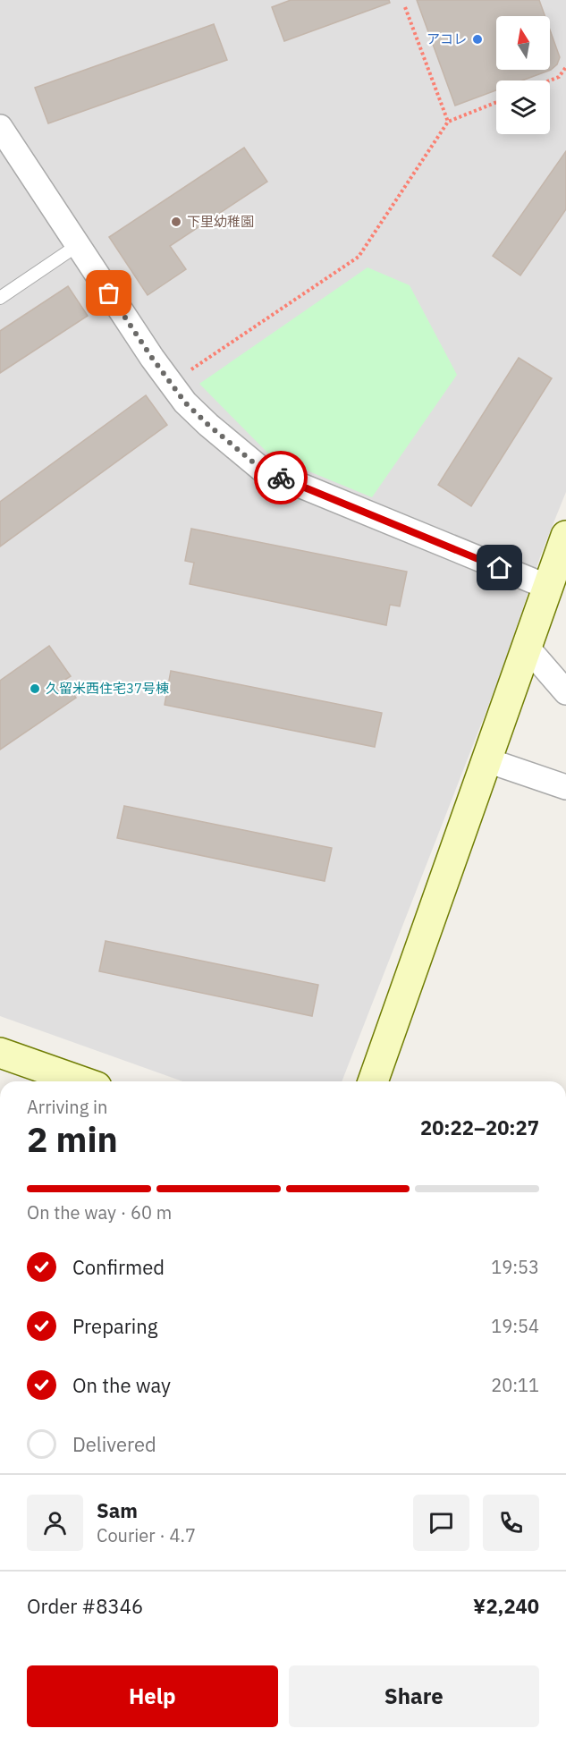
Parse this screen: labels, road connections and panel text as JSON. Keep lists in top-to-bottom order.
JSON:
{
  "places": ["アコレ", "下里幼稚園", "久留米西住宅37号棟"],
  "north": "top",
  "page": {
    "heading": ["2 min", "Arriving in", "20:22–20:27"],
    "panel": [
      "Sam",
      "Courier · 4.7",
      "Order #8346",
      "¥2,240"
    ],
    "bar": "On the way · 60 m",
    "list": [
      ["Confirmed", "19:53"],
      ["Preparing", "19:54"],
      ["On the way", "20:11"],
      "Delivered"
    ],
    "buttons": ["Help", "Share"]
  }
}
